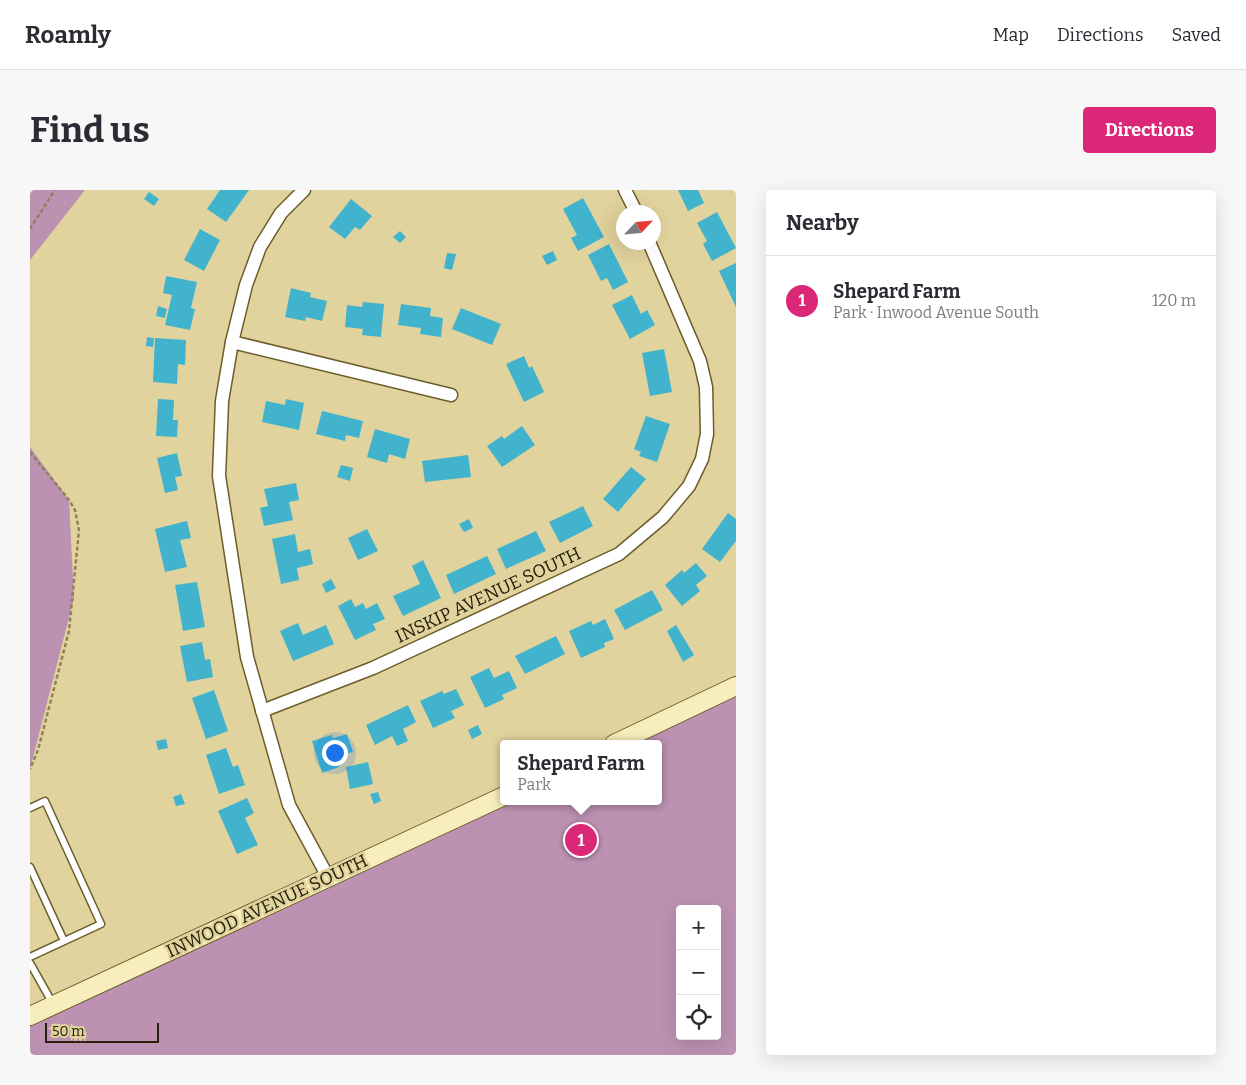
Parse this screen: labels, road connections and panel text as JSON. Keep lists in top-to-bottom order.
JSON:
{
  "streets": {
    "street": ["INSKIP AVENUE SOUTH", "INWOOD AVENUE SOUTH"]
  },
  "scale_bar": "50 m",
  "north": "top right",
  "page": {
    "header": "Roamly",
    "nav": ["Map", "Directions", "Saved"],
    "buttons": "Directions",
    "title": "Find us",
    "heading": "Nearby",
    "list": [
      {
        "mark": "1",
        "name": "Shepard Farm",
        "note": "Park · Inwood Avenue South",
        "value": "120 m"
      }
    ],
    "popup": ["Shepard Farm", "Park"],
    "pins": "1",
    "map_buttons": ["+", "−"],
    "scale": "50 m"
  }
}
